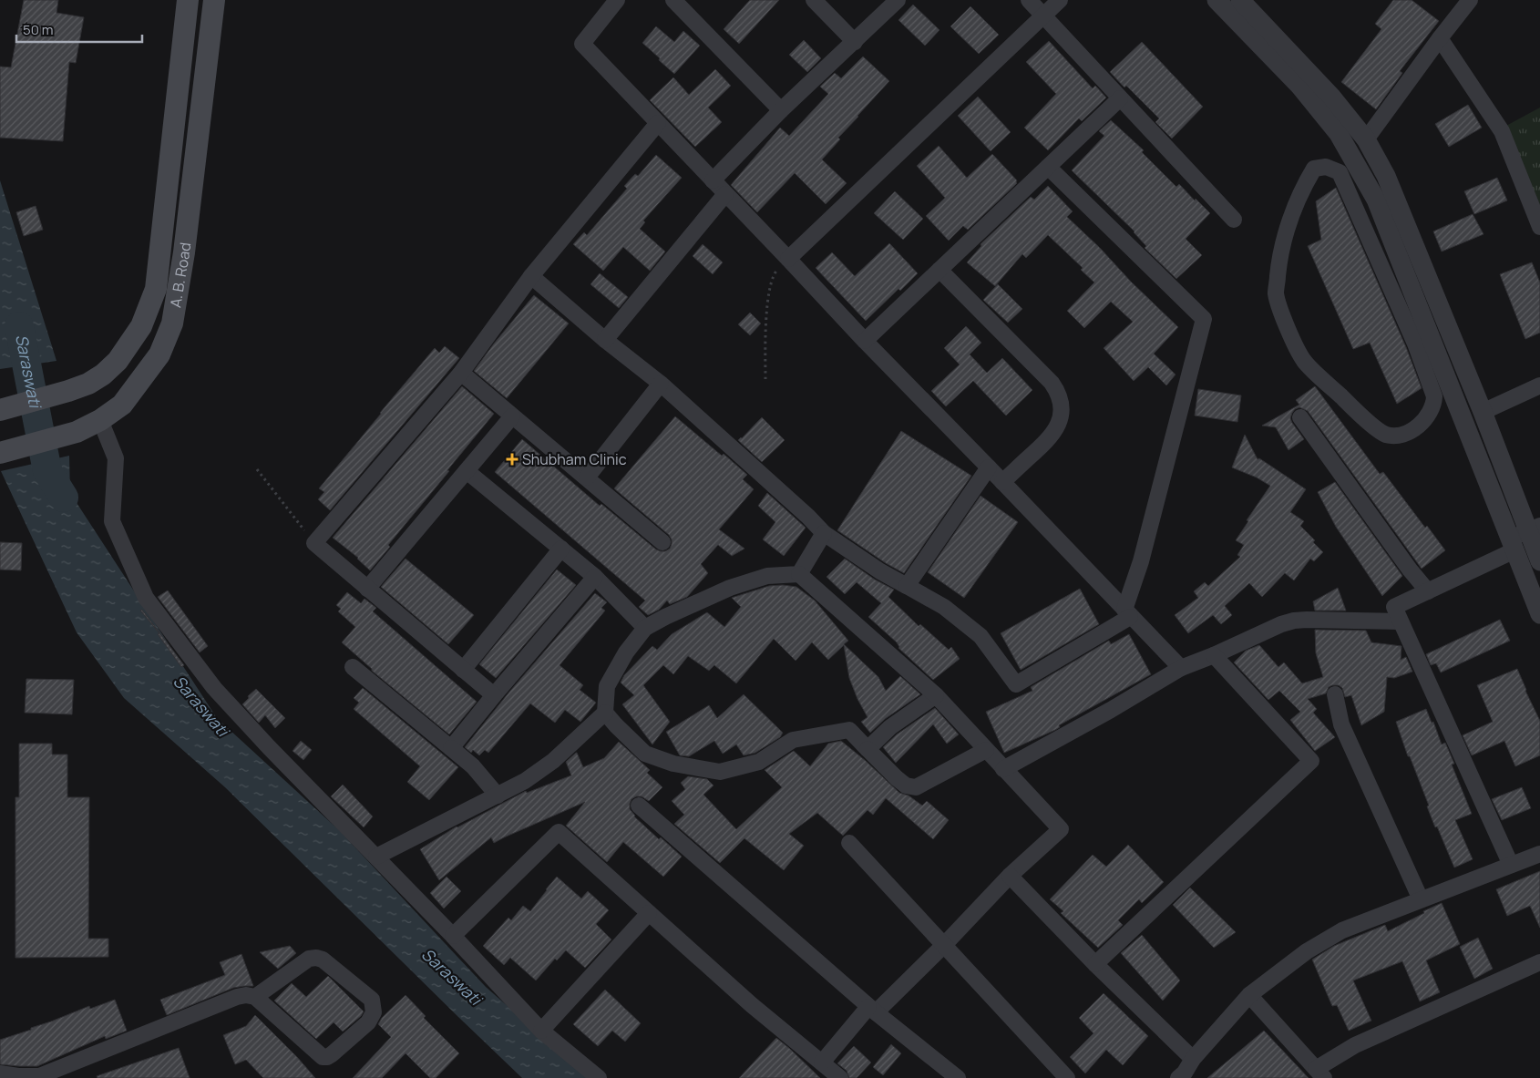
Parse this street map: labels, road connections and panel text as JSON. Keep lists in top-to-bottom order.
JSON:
{
  "streets": {
    "main road": ["A. B. Road"]
  },
  "water": ["Saraswati"],
  "places": {
    "health": ["Shubham Clinic"]
  },
  "scale_bar": "50 m"
}
